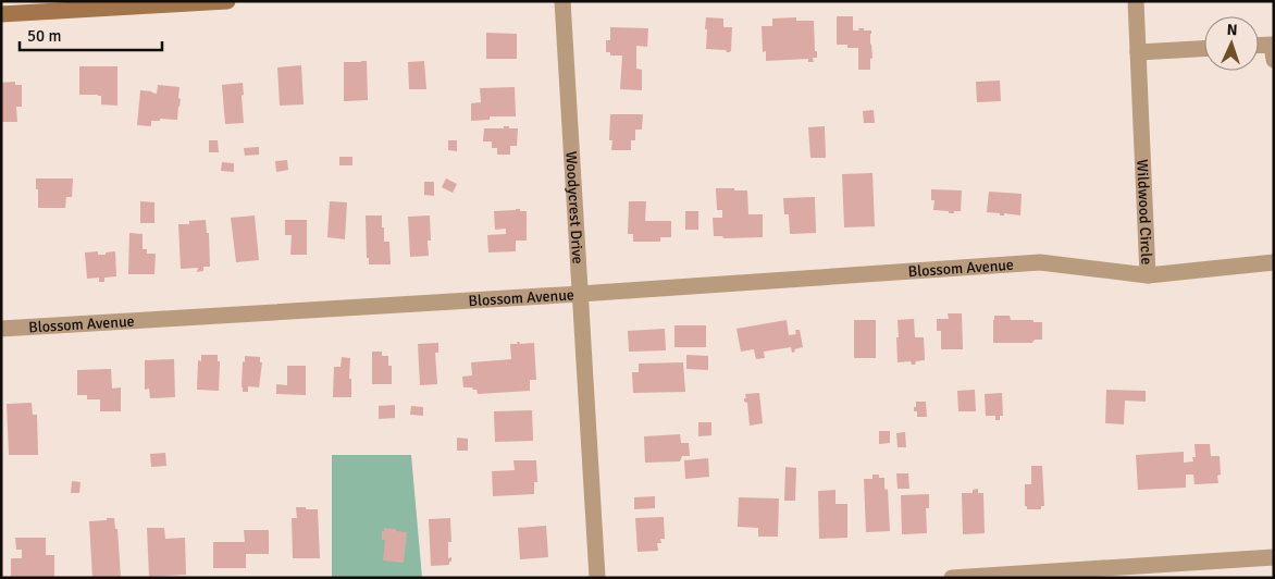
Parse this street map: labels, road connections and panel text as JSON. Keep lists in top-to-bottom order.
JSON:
{
  "streets": {
    "street": ["Woodycrest Drive", "Wildwood Circle", "Blossom Avenue"]
  },
  "crossings": [
    ["Woodycrest Drive", "Blossom Avenue"],
    ["Wildwood Circle", "Blossom Avenue"]
  ],
  "scale_bar": "50 m",
  "north": "top"
}
